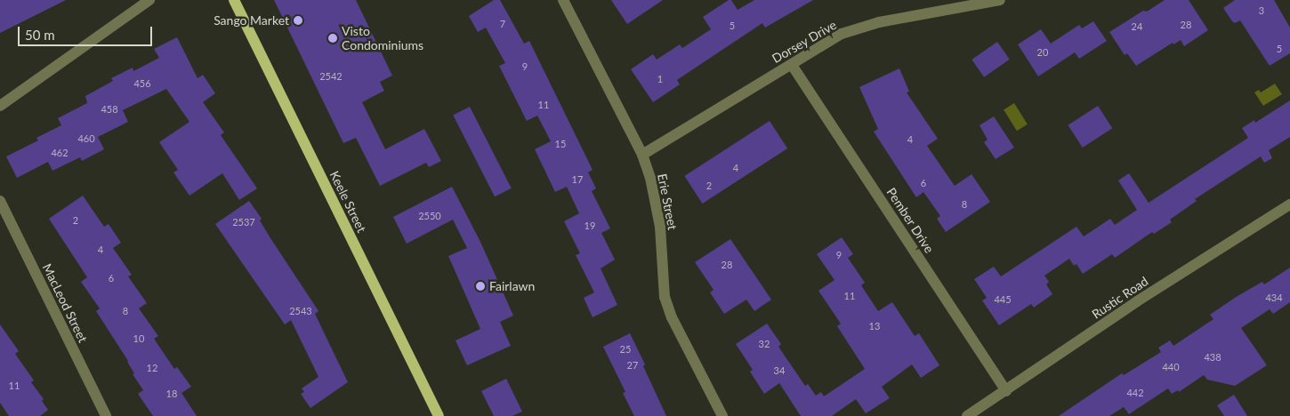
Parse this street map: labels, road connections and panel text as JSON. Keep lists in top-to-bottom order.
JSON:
{
  "streets": {
    "main road": ["Keele Street"],
    "street": [
      "Dorsey Drive",
      "Erie Street",
      "Pember Drive",
      "Rustic Road",
      "MacLeod Street"
    ]
  },
  "crossings": [
    ["Dorsey Drive", "Erie Street"],
    ["Dorsey Drive", "Pember Drive"],
    ["Pember Drive", "Rustic Road"]
  ],
  "places": ["Sango Market", "Visto Condominiums", "Fairlawn"],
  "house_numbers": [
    "3",
    "7",
    "28",
    "5",
    "24",
    "5",
    "20",
    "9",
    "2542",
    "1",
    "456",
    "11",
    "458",
    "460",
    "4",
    "15",
    "462",
    "4",
    "17",
    "6",
    "2",
    "8",
    "2550",
    "2",
    "2537",
    "19",
    "4",
    "9",
    "28",
    "6",
    "11",
    "434",
    "445",
    "8",
    "2543",
    "13",
    "10",
    "32",
    "25",
    "438",
    "27",
    "440",
    "12",
    "34",
    "11",
    "442",
    "18"
  ],
  "scale_bar": "50 m"
}
